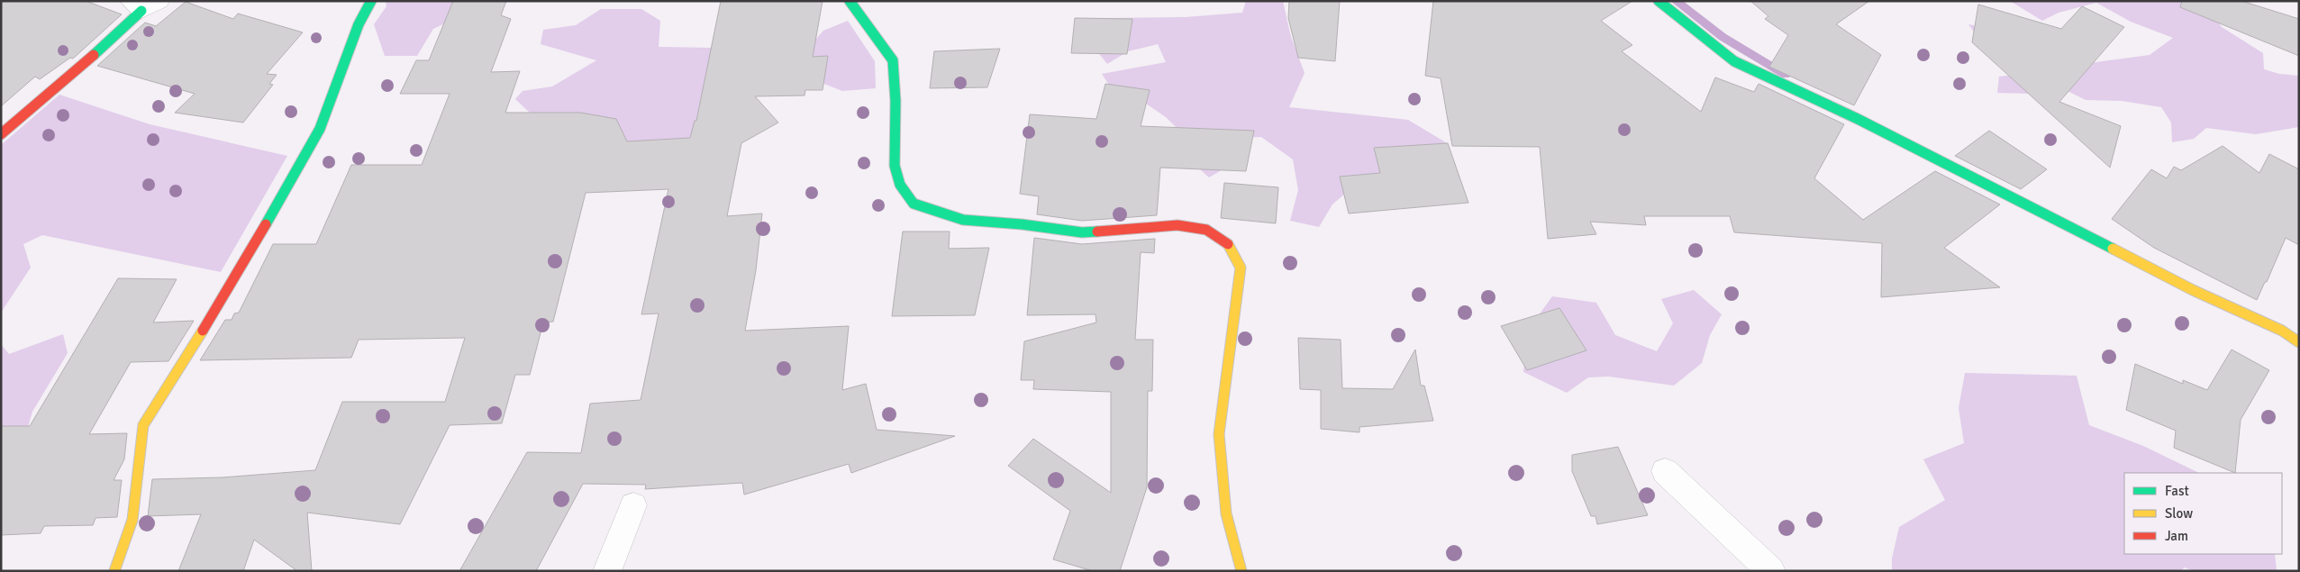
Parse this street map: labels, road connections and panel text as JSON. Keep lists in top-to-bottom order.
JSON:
{
  "legend": ["Fast", "Slow", "Jam"]
}
